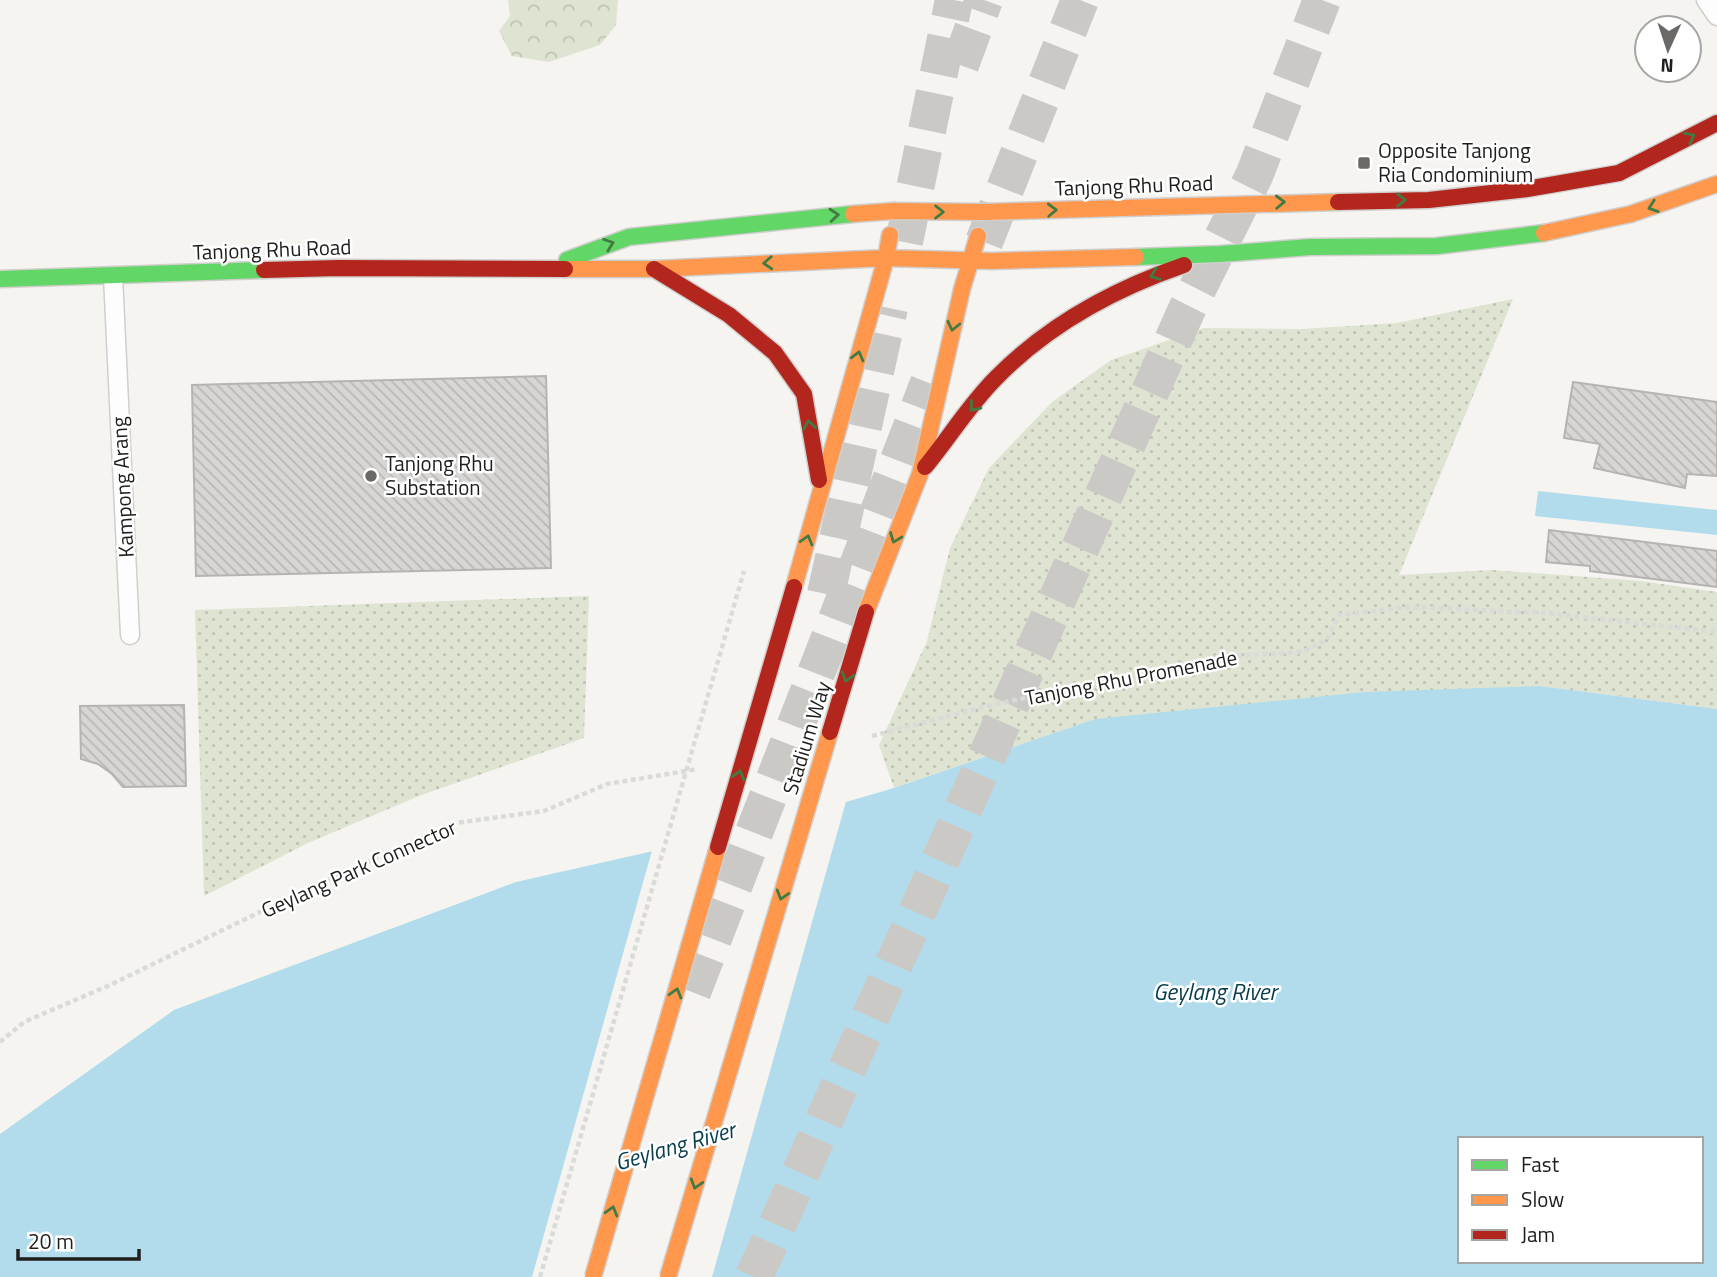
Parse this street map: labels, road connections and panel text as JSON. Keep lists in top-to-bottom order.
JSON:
{
  "streets": {
    "street": ["Tanjong Rhu Road", "Stadium Way"],
    "lane": ["Kampong Arang"],
    "path": ["Tanjong Rhu Promenade", "Geylang Park Connector"]
  },
  "crossings": [
    ["Tanjong Rhu Road", "Kampong Arang"],
    ["Tanjong Rhu Road", "Stadium Way"]
  ],
  "water": ["Geylang River"],
  "places": {
    "transit": ["Opposite Tanjong Ria Condominium"],
    "other": ["Tanjong Rhu Substation"]
  },
  "legend": ["Fast", "Slow", "Jam"],
  "scale_bar": "20 m",
  "north": "bottom"
}
